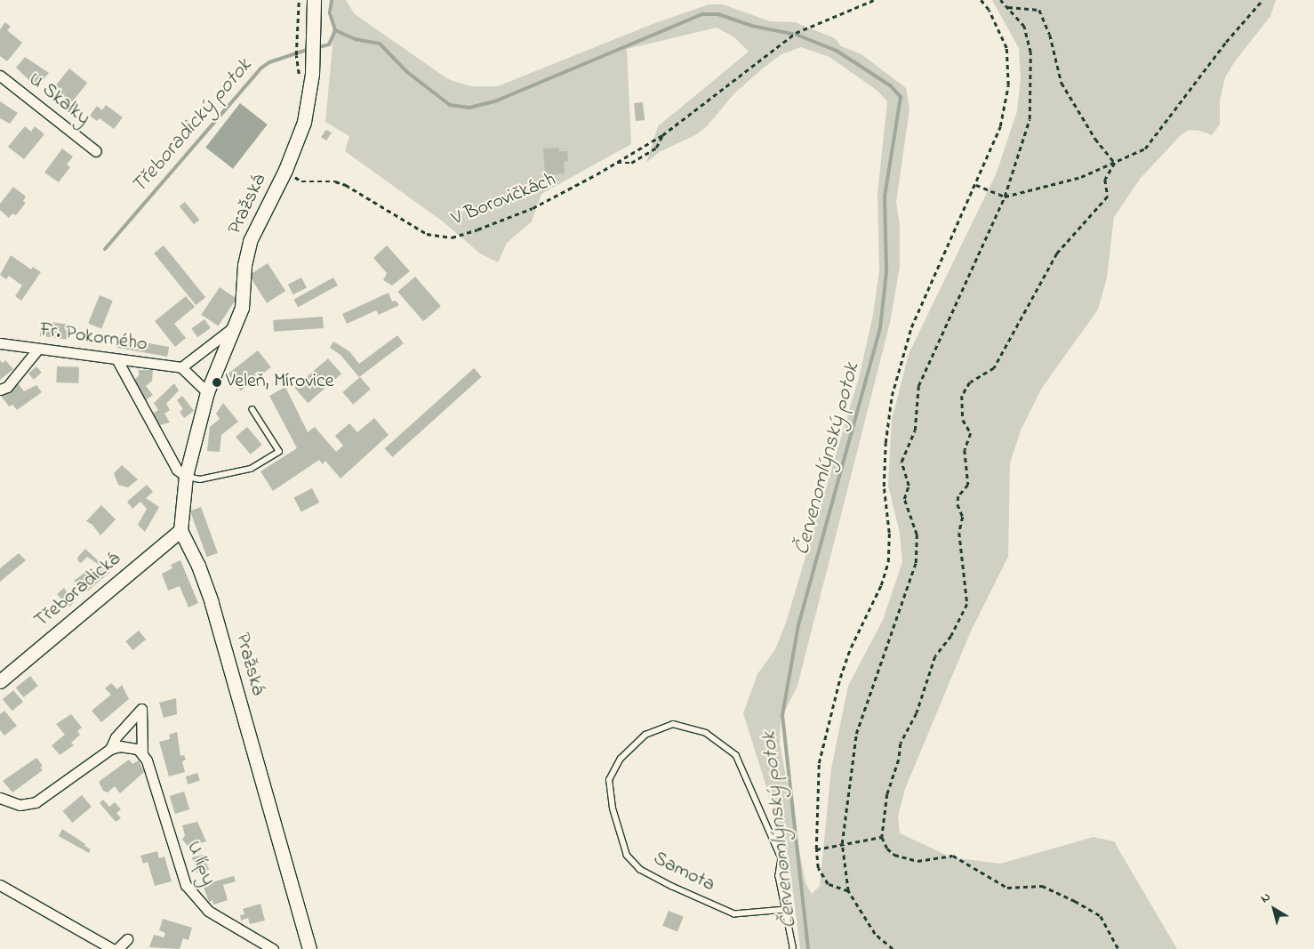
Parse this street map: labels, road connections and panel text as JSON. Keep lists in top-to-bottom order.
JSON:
{
  "streets": {
    "street": [
      "U Skalky",
      "Pražská",
      "Fr. Pokorného",
      "Třeboradická",
      "U lípy"
    ],
    "lane": ["Samota"],
    "path": ["V Borovičkách"]
  },
  "crossings": [
    ["V Borovičkách", "Pražská"],
    ["Pražská", "Třeboradická"]
  ],
  "water": ["Třeboradický potok", "Červenomlýnský potok"],
  "places": ["Veleň, Mírovice"],
  "north": "top left"
}
